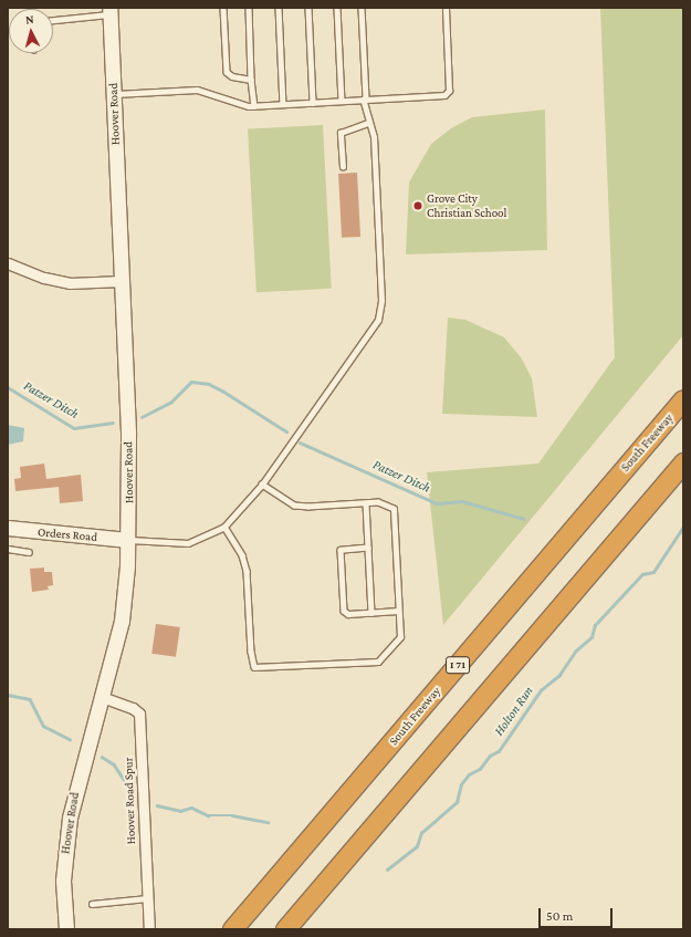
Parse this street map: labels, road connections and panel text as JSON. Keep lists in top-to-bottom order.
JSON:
{
  "streets": {
    "highway": ["South Freeway", "I 71"],
    "main road": ["Hoover Road", "Orders Road"],
    "street": ["Hoover Road Spur"]
  },
  "crossings": [
    ["Hoover Road", "Orders Road"],
    ["Hoover Road", "Hoover Road Spur"]
  ],
  "water": ["Patzer Ditch", "Holton Run"],
  "places": ["Grove City Christian School"],
  "scale_bar": "50 m",
  "north": "top"
}
